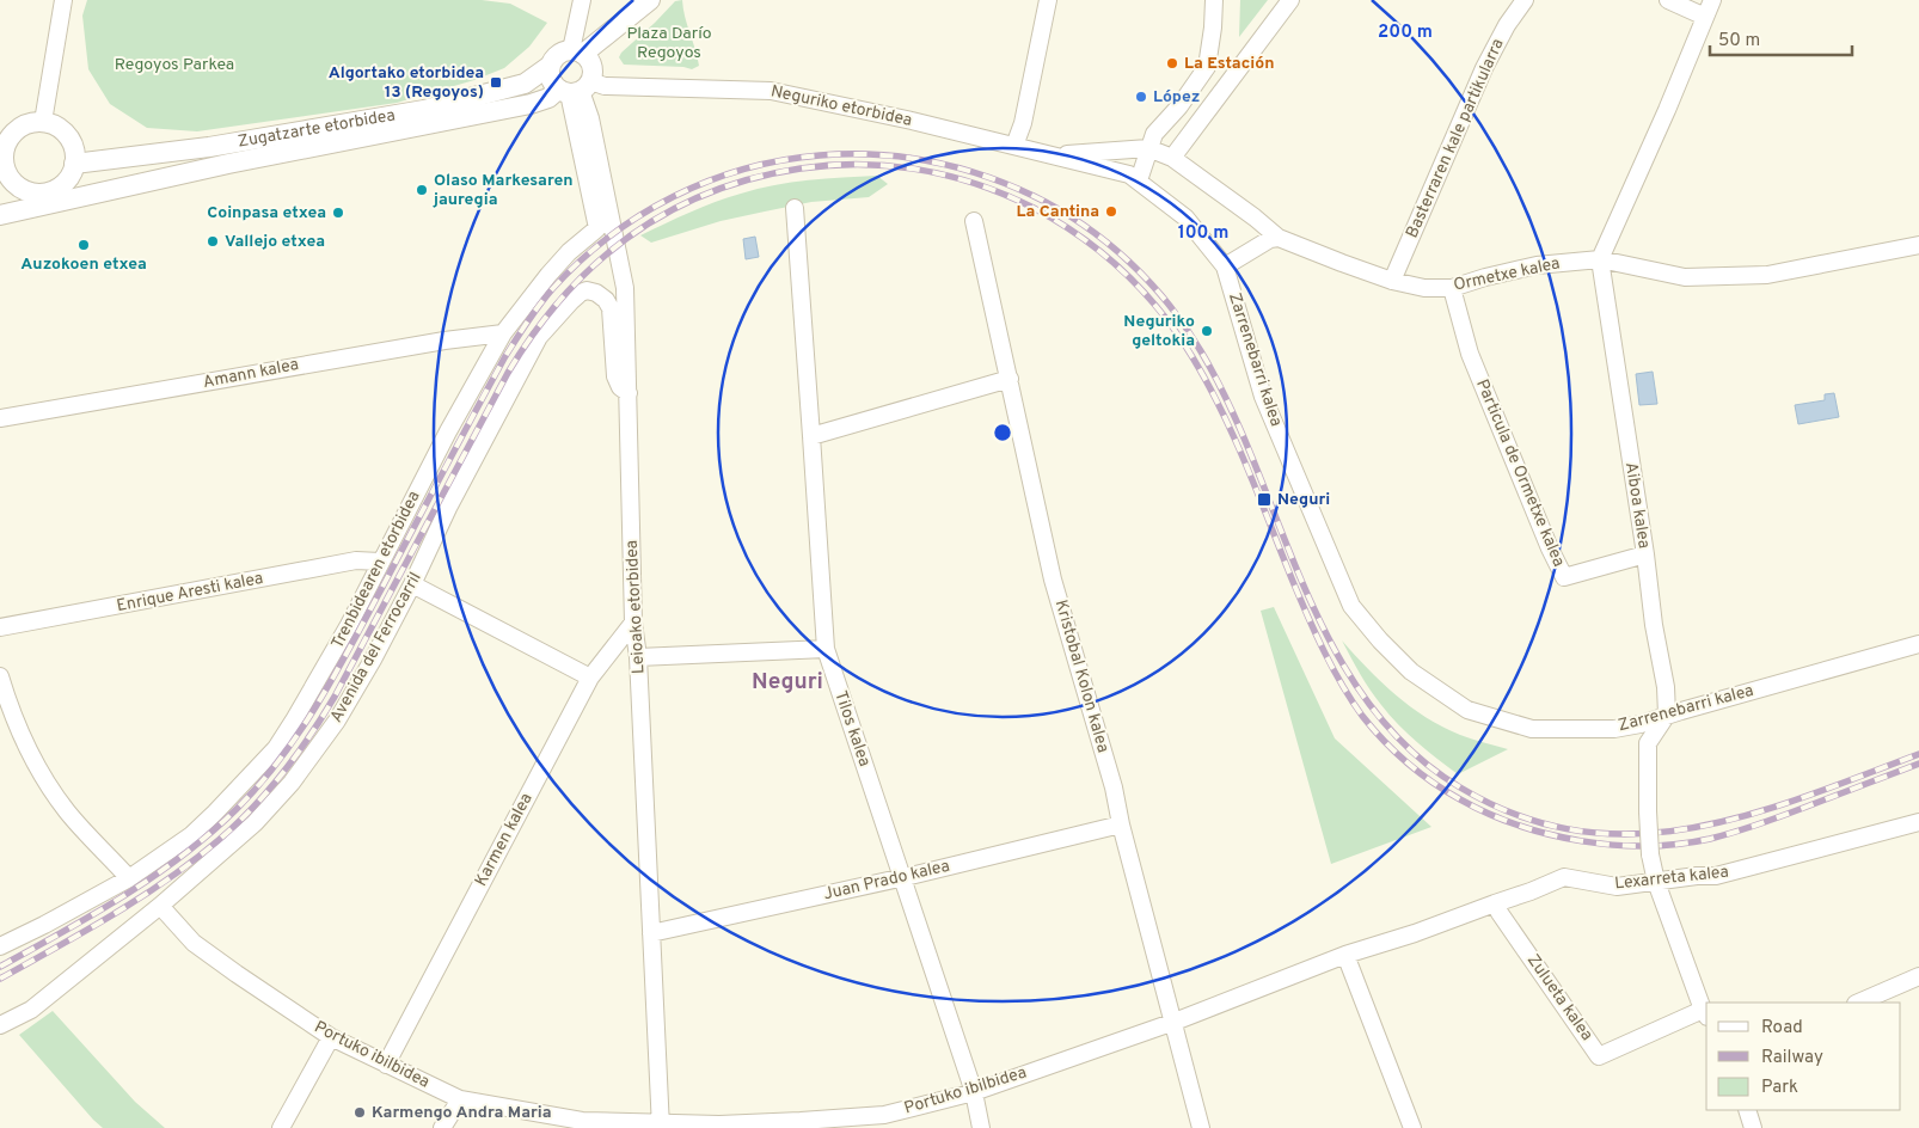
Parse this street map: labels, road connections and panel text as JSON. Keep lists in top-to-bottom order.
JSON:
{
  "streets": {
    "street": [
      "Neguriko etorbidea",
      "Zugatzarte etorbidea",
      "Basterraren kale partikularra",
      "Ormetxe kalea",
      "Zarrenebarri kalea",
      "Amann kalea",
      "Particula de Ormetxe kalea",
      "Aiboa kalea",
      "Trenbidearen etorbidea",
      "Enrique Aresti kalea",
      "Leioako etorbidea",
      "Avenida del Ferrocarril",
      "Kristobal Kolon kalea",
      "Tilos kalea",
      "Karmen kalea",
      "Lexarreta kalea",
      "Juan Prado kalea",
      "Zulueta kalea",
      "Portuko ibilbidea"
    ]
  },
  "crossings": [
    ["Neguriko etorbidea", "Zugatzarte etorbidea"],
    ["Neguriko etorbidea", "Ormetxe kalea"],
    ["Neguriko etorbidea", "Zarrenebarri kalea"],
    ["Neguriko etorbidea", "Trenbidearen etorbidea"],
    ["Neguriko etorbidea", "Leioako etorbidea"],
    ["Zugatzarte etorbidea", "Trenbidearen etorbidea"],
    ["Zugatzarte etorbidea", "Leioako etorbidea"],
    ["Basterraren kale partikularra", "Ormetxe kalea"],
    ["Ormetxe kalea", "Particula de Ormetxe kalea"],
    ["Ormetxe kalea", "Aiboa kalea"],
    ["Zarrenebarri kalea", "Aiboa kalea"],
    ["Amann kalea", "Trenbidearen etorbidea"],
    ["Particula de Ormetxe kalea", "Aiboa kalea"],
    ["Trenbidearen etorbidea", "Enrique Aresti kalea"],
    ["Trenbidearen etorbidea", "Leioako etorbidea"],
    ["Leioako etorbidea", "Avenida del Ferrocarril"],
    ["Leioako etorbidea", "Karmen kalea"],
    ["Leioako etorbidea", "Juan Prado kalea"],
    ["Leioako etorbidea", "Portuko ibilbidea"],
    ["Avenida del Ferrocarril", "Portuko ibilbidea"],
    ["Kristobal Kolon kalea", "Juan Prado kalea"],
    ["Kristobal Kolon kalea", "Portuko ibilbidea"],
    ["Tilos kalea", "Juan Prado kalea"],
    ["Tilos kalea", "Portuko ibilbidea"],
    ["Karmen kalea", "Portuko ibilbidea"],
    ["Lexarreta kalea", "Zulueta kalea"],
    ["Lexarreta kalea", "Portuko ibilbidea"]
  ],
  "districts": ["Neguri"],
  "parks": ["Plaza Darío Regoyos", "Regoyos Parkea"],
  "places": {
    "other": [
      "La Estación",
      "López",
      "Olaso Markesaren jauregia",
      "La Cantina",
      "Coinpasa etxea",
      "Vallejo etxea",
      "Auzokoen etxea",
      "Neguriko geltokia",
      "Karmengo Andra Maria"
    ],
    "transit": ["Algortako etorbidea 13 (Regoyos)", "Neguri"]
  },
  "legend": ["Road", "Railway", "Park"],
  "scale_bar": "50 m",
  "rings": ["200 m", "100 m"]
}
